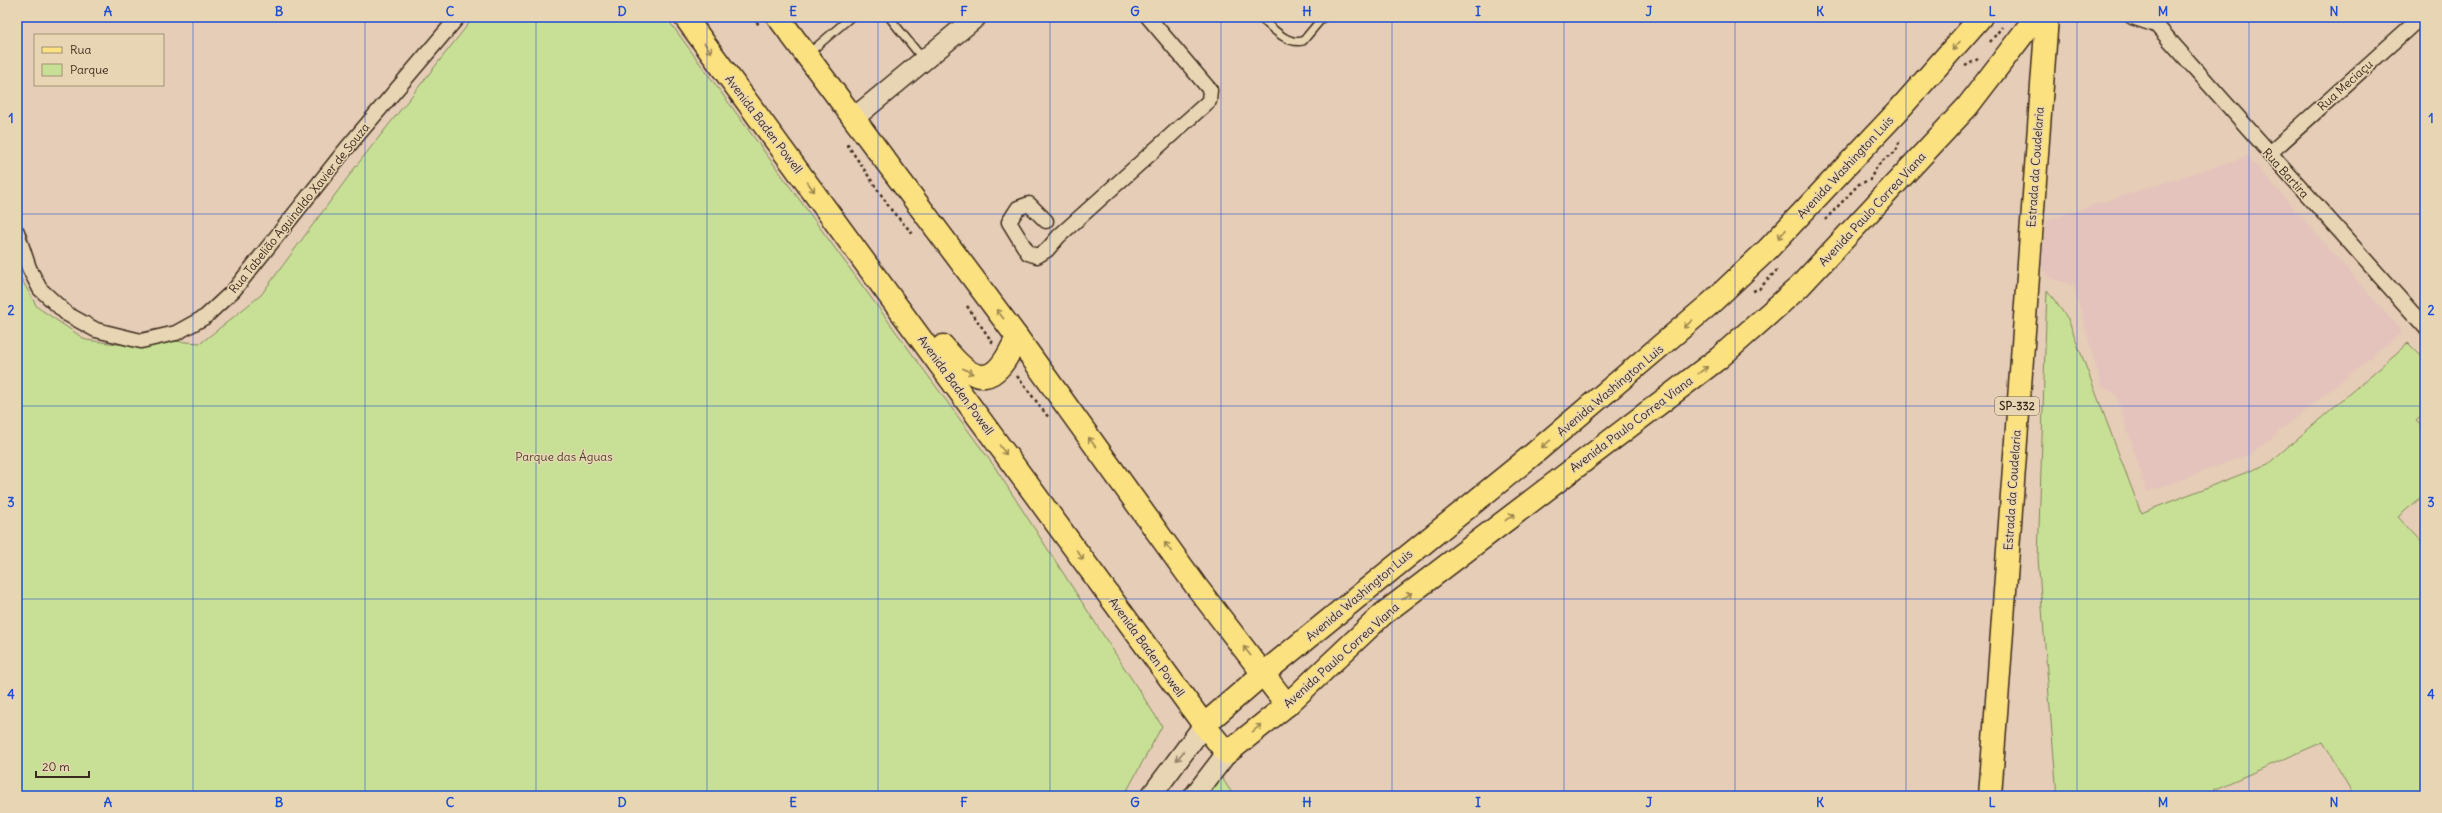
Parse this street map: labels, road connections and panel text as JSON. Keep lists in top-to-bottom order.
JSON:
{
  "streets": {
    "main road": [
      "Avenida Baden Powell",
      "Avenida Washington Luis",
      "Estrada da Coudelaria",
      "Avenida Paulo Correa Viana",
      "SP-332"
    ],
    "street": ["Rua Meciaçu", "Rua Bartira", "Rua Tabelião Aguinaldo Xavier de Souza"]
  },
  "crossings": [
    ["Rua Meciaçu", "Rua Bartira"],
    ["Avenida Baden Powell", "Avenida Washington Luis"],
    ["Avenida Baden Powell", "Avenida Paulo Correa Viana"]
  ],
  "one_way": ["Avenida Washington Luis", "Avenida Paulo Correa Viana"],
  "parks": ["Parque das Águas"],
  "legend": ["Rua", "Parque"],
  "scale_bar": "20 m",
  "grid": {
    "columns": [
      "A",
      "B",
      "C",
      "D",
      "E",
      "F",
      "G",
      "H",
      "I",
      "J",
      "K",
      "L",
      "M",
      "N"
    ],
    "rows": [
      "1",
      "2",
      "3",
      "4"
    ]
  }
}
